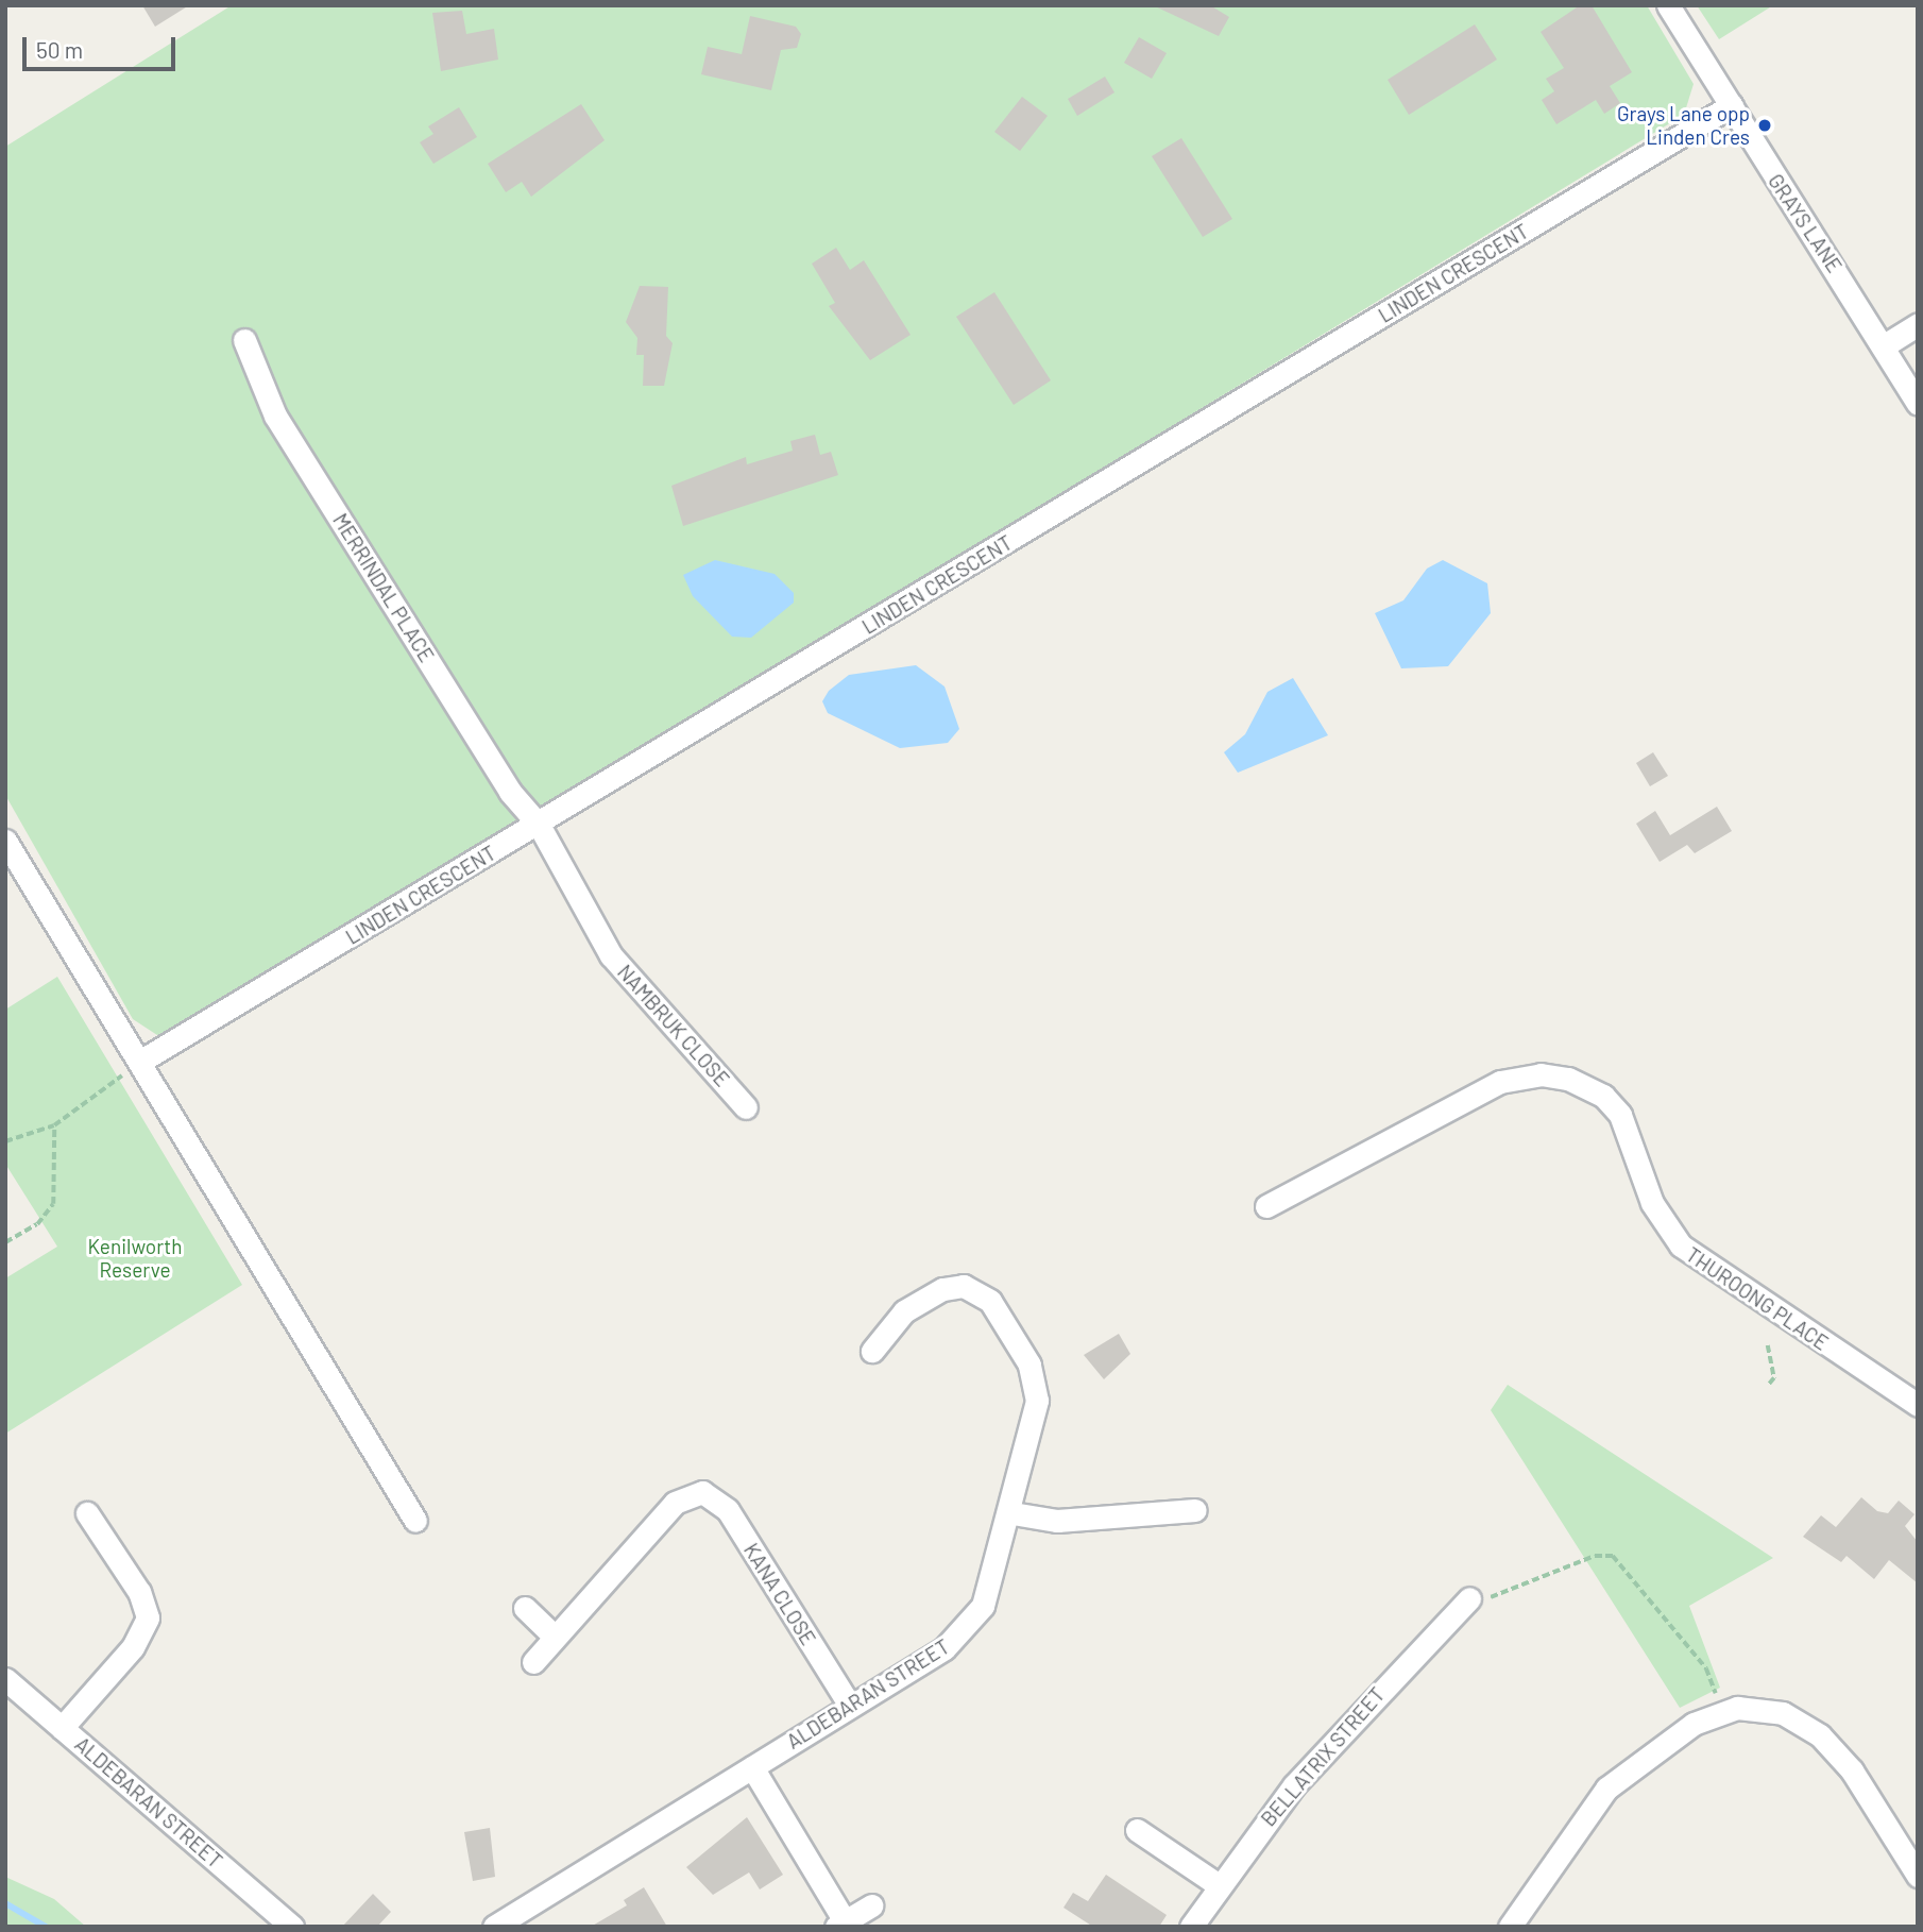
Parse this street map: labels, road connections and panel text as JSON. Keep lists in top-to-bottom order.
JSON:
{
  "streets": {
    "street": [
      "GRAYS LANE",
      "LINDEN CRESCENT",
      "MERRINDAL PLACE",
      "NAMBRUK CLOSE",
      "THUROONG PLACE",
      "KANA CLOSE",
      "ALDEBARAN STREET",
      "BELLATRIX STREET"
    ]
  },
  "crossings": [
    ["GRAYS LANE", "LINDEN CRESCENT"],
    ["LINDEN CRESCENT", "MERRINDAL PLACE"],
    ["LINDEN CRESCENT", "NAMBRUK CLOSE"],
    ["MERRINDAL PLACE", "NAMBRUK CLOSE"],
    ["KANA CLOSE", "ALDEBARAN STREET"]
  ],
  "parks": ["Kenilworth Reserve"],
  "places": ["Grays Lane opp Linden Cres"],
  "scale_bar": "50 m"
}
